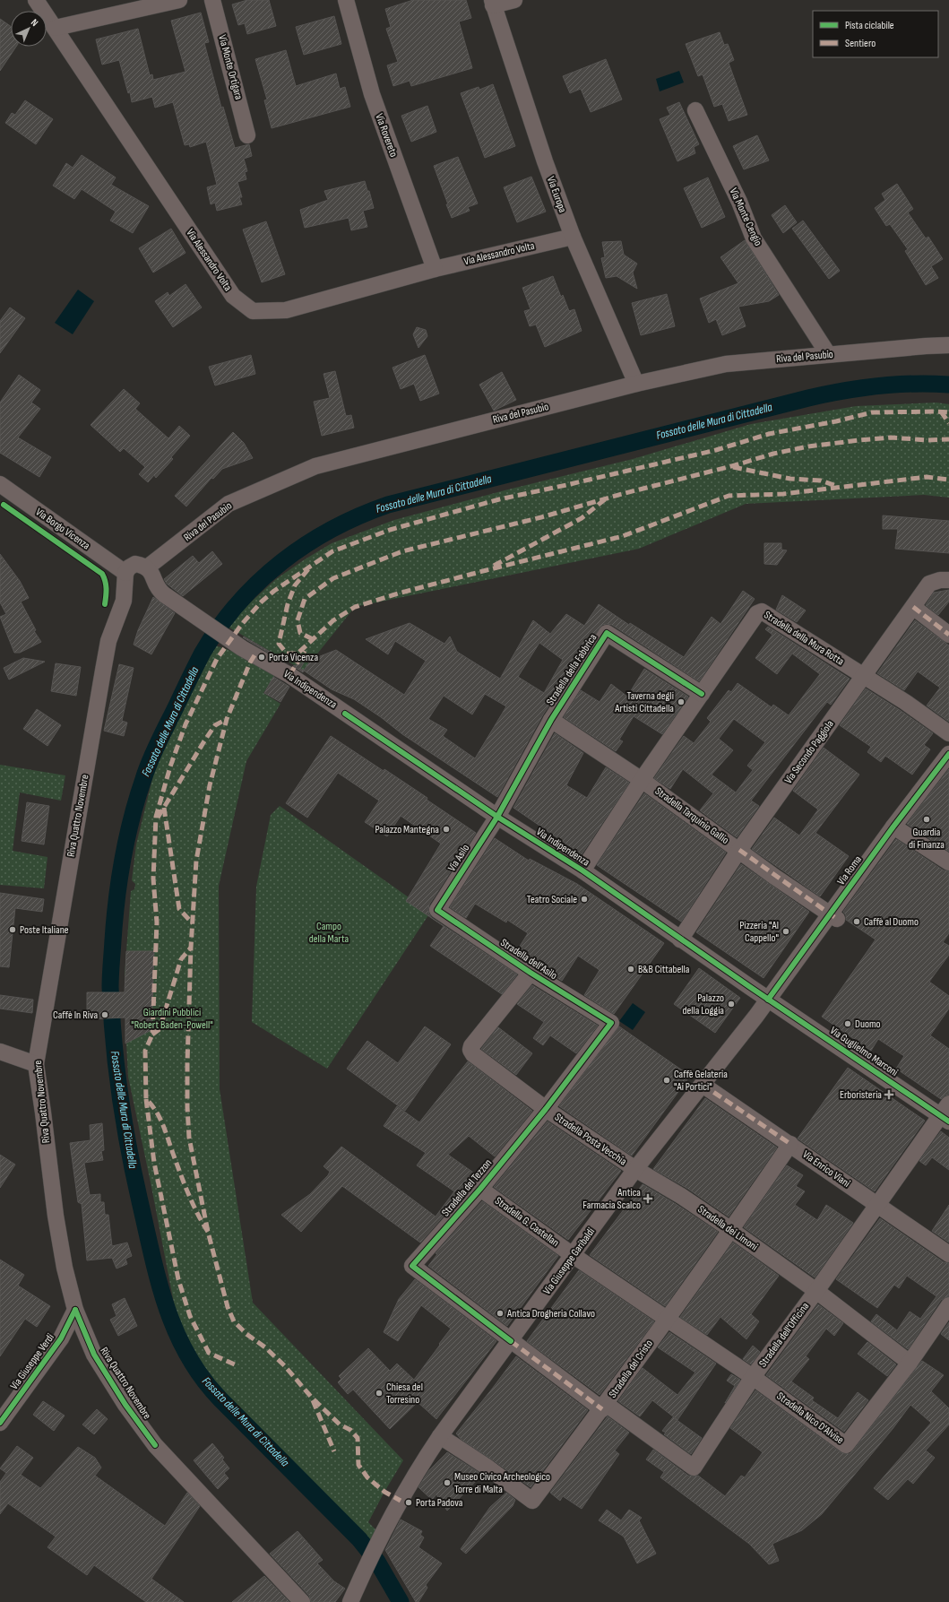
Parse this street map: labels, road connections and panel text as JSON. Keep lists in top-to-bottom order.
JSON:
{
  "streets": {
    "street": [
      "Via Monte Ortigara",
      "Via Rovereto",
      "Via Europa",
      "Via Monte Cengio",
      "Via Alessandro Volta",
      "Riva del Pasubio",
      "Via Borgo Vicenza",
      "Stradella della Mura Rotta",
      "Stradella della Fabbrica",
      "Via Indipendenza",
      "Via Secondo Paggiola",
      "Riva Quattro Novembre",
      "Stradella Tarquinio Gallio",
      "Via Asilo",
      "Via Roma",
      "Stradella dell'Asilo",
      "Via Guglielmo Marconi",
      "Stradella Posta Vecchia",
      "Via Enrico Viani",
      "Stradella del Tezzon",
      "Stradella G. Castellan",
      "Stradella dei Limoni",
      "Via Giuseppe Garibaldi",
      "Stradella dell'Officina",
      "Via Giuseppe Verdi",
      "Stradella del Cristo",
      "Stradella Nico D'Alvise"
    ]
  },
  "crossings": [
    ["Via Rovereto", "Via Alessandro Volta"],
    ["Via Europa", "Via Alessandro Volta"],
    ["Via Europa", "Riva del Pasubio"],
    ["Via Monte Cengio", "Riva del Pasubio"],
    ["Riva del Pasubio", "Via Indipendenza"],
    ["Via Borgo Vicenza", "Riva Quattro Novembre"],
    ["Stradella della Mura Rotta", "Stradella della Fabbrica"],
    ["Stradella della Mura Rotta", "Via Indipendenza"],
    ["Stradella della Mura Rotta", "Via Secondo Paggiola"],
    ["Stradella della Mura Rotta", "Stradella Tarquinio Gallio"],
    ["Stradella della Fabbrica", "Via Indipendenza"],
    ["Stradella della Fabbrica", "Stradella Tarquinio Gallio"],
    ["Stradella della Fabbrica", "Via Asilo"],
    ["Via Indipendenza", "Via Secondo Paggiola"],
    ["Via Indipendenza", "Via Asilo"],
    ["Via Indipendenza", "Via Roma"],
    ["Via Indipendenza", "Via Guglielmo Marconi"],
    ["Via Indipendenza", "Via Giuseppe Garibaldi"],
    ["Via Secondo Paggiola", "Stradella Tarquinio Gallio"],
    ["Riva Quattro Novembre", "Via Giuseppe Verdi"],
    ["Stradella Tarquinio Gallio", "Via Roma"],
    ["Via Asilo", "Stradella dell'Asilo"],
    ["Via Roma", "Via Guglielmo Marconi"],
    ["Via Roma", "Via Giuseppe Garibaldi"],
    ["Stradella dell'Asilo", "Stradella Posta Vecchia"],
    ["Stradella dell'Asilo", "Stradella del Tezzon"],
    ["Via Guglielmo Marconi", "Via Giuseppe Garibaldi"],
    ["Via Guglielmo Marconi", "Stradella dell'Officina"],
    ["Stradella Posta Vecchia", "Stradella del Tezzon"],
    ["Stradella Posta Vecchia", "Stradella dei Limoni"],
    ["Stradella Posta Vecchia", "Via Giuseppe Garibaldi"],
    ["Via Enrico Viani", "Via Giuseppe Garibaldi"],
    ["Via Enrico Viani", "Stradella dell'Officina"],
    ["Via Enrico Viani", "Stradella del Cristo"],
    ["Stradella del Tezzon", "Stradella G. Castellan"],
    ["Stradella del Tezzon", "Via Giuseppe Garibaldi"],
    ["Stradella G. Castellan", "Via Giuseppe Garibaldi"],
    ["Stradella G. Castellan", "Stradella del Cristo"],
    ["Stradella G. Castellan", "Stradella Nico D'Alvise"],
    ["Stradella dei Limoni", "Via Giuseppe Garibaldi"],
    ["Stradella dei Limoni", "Stradella dell'Officina"],
    ["Stradella dei Limoni", "Stradella del Cristo"],
    ["Stradella dei Limoni", "Stradella Nico D'Alvise"],
    ["Via Giuseppe Garibaldi", "Stradella del Cristo"],
    ["Stradella dell'Officina", "Stradella del Cristo"],
    ["Stradella dell'Officina", "Stradella Nico D'Alvise"],
    ["Stradella del Cristo", "Stradella Nico D'Alvise"]
  ],
  "water": ["Fossato delle Mura di Cittadella"],
  "parks": ["Campo della Marta", "Giardini Pubblici \"Robert Baden-Powell\""],
  "places": {
    "other": [
      "Porta Vicenza",
      "Taverna degli Artisti Cittadella",
      "Guardia di Finanza",
      "Palazzo Mantegna",
      "Teatro Sociale",
      "Caffè al Duomo",
      "Poste Italiane",
      "Pizzeria \"Al Cappello\"",
      "B&B Cittabella",
      "Palazzo della Loggia",
      "Caffè In Riva",
      "Duomo",
      "Caffè Gelateria \"Ai Portici\"",
      "Antica Drogheria Collavo",
      "Chiesa del Torresino",
      "Museo Civico Archeologico Torre di Malta",
      "Porta Padova"
    ],
    "health": ["Erboristeria", "Antica Farmacia Scalco"]
  },
  "legend": ["Pista ciclabile", "Sentiero"],
  "north": "top right"
}
